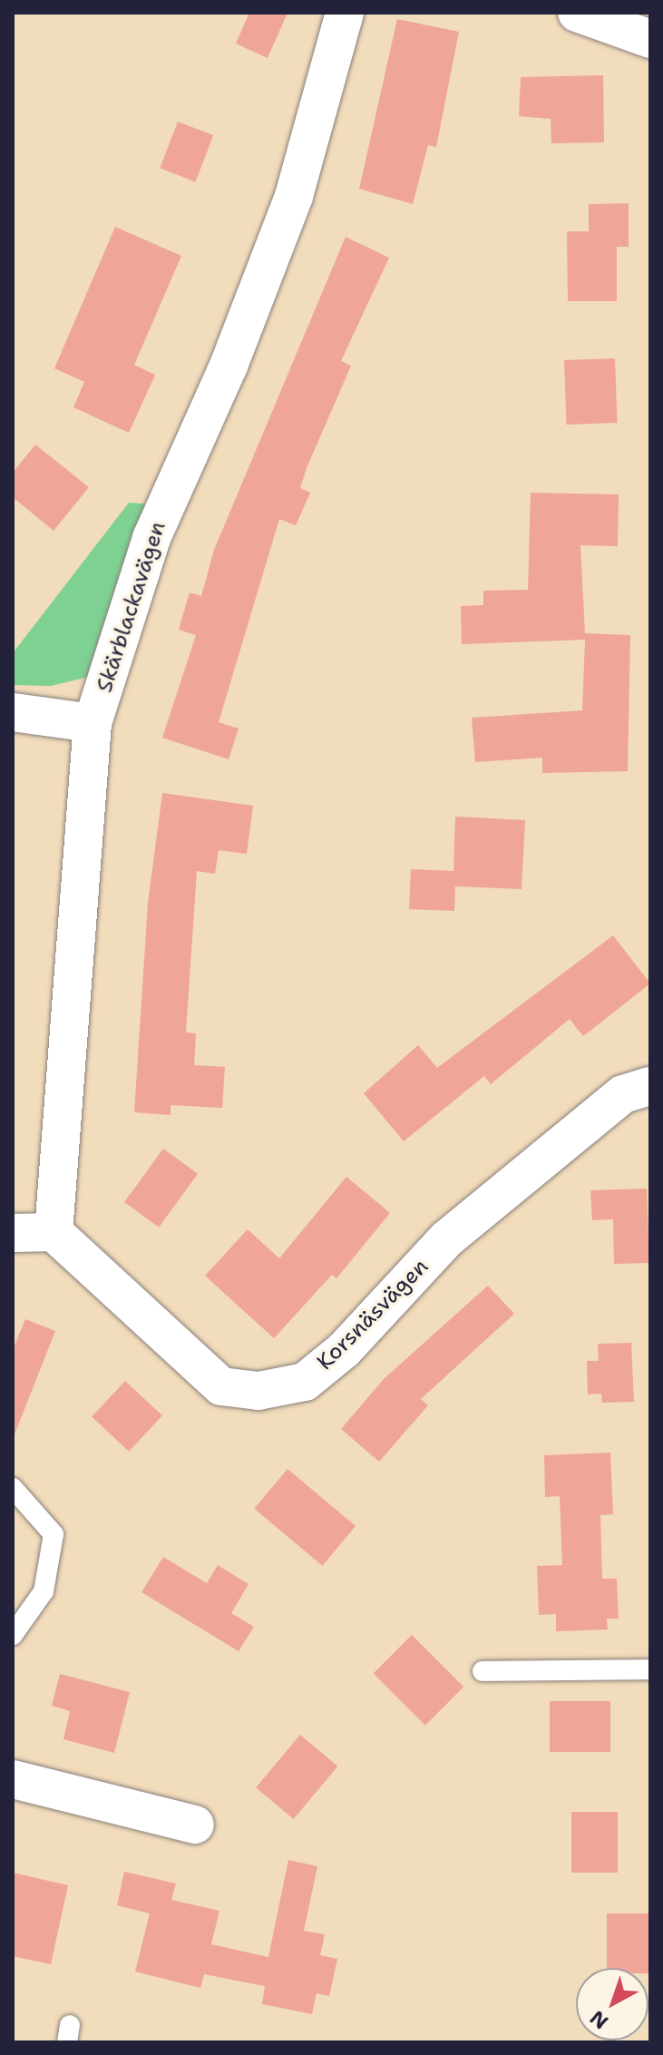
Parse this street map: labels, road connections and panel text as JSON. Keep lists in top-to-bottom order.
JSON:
{
  "streets": {
    "street": ["Skärblackavägen", "Korsnäsvägen"]
  },
  "crossings": [
    ["Skärblackavägen", "Korsnäsvägen"]
  ],
  "north": "bottom left"
}
